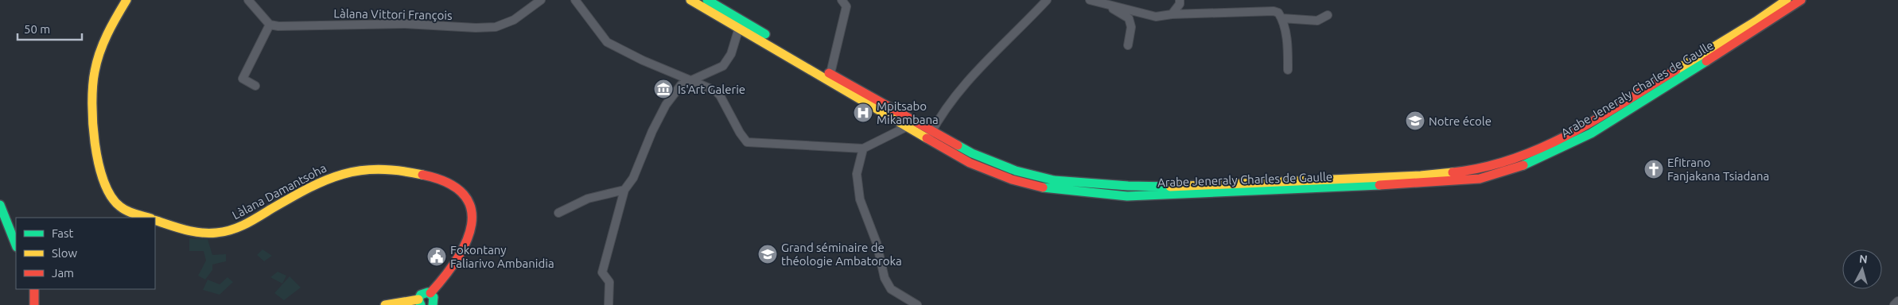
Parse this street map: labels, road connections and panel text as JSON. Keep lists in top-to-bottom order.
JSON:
{
  "streets": {
    "street": ["Làlana Vittori François", "Arabe Jeneraly Charles de Gaulle", "Làlana Damantsoha"]
  },
  "places": {
    "museum": ["Is'Art Galerie"],
    "hospital": ["Mpitsabo Mikambana"],
    "school or university": ["Notre école", "Grand séminaire de théologie Ambatoroka"],
    "church": ["Efitrano Fanjakana Tsiadana"],
    "public building": ["Fokontany Faliarivo Ambanidia"]
  },
  "legend": ["Fast", "Slow", "Jam"],
  "scale_bar": "50 m",
  "north": "top"
}
